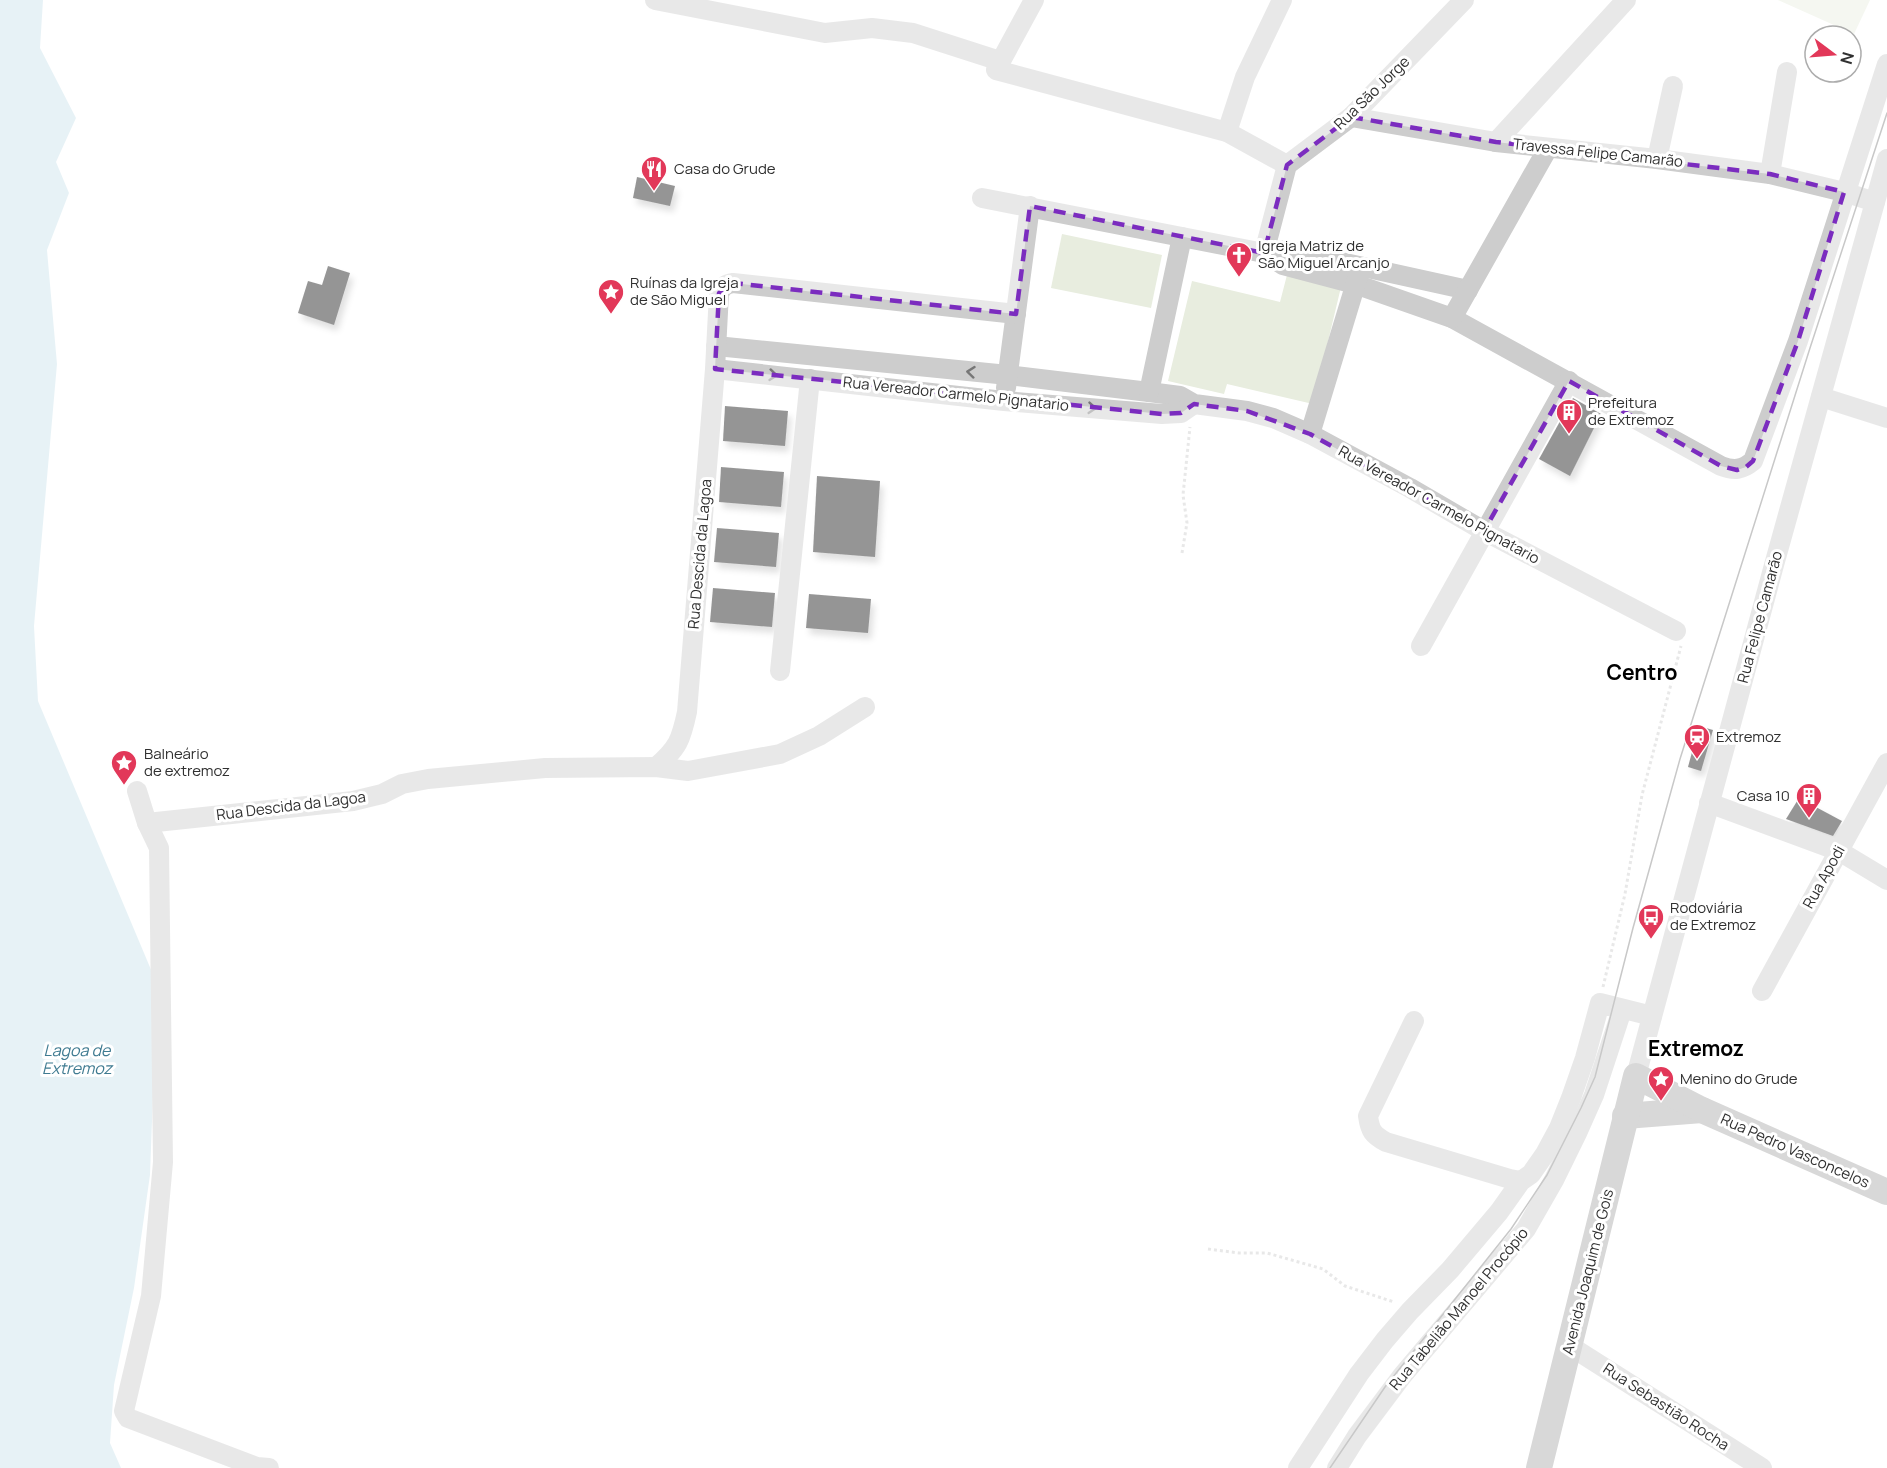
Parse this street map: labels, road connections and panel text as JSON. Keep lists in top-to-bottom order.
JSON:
{
  "streets": {
    "main road": ["Rua Pedro Vasconcelos", "Avenida Joaquim de Gois"],
    "street": [
      "Rua São Jorge",
      "Travessa Felipe Camarão",
      "Rua Vereador Carmelo Pignatario",
      "Rua Descida da Lagoa",
      "Rua Felipe Camarão",
      "Rua Apodi",
      "Rua Tabelião Manoel Procópio",
      "Rua Sebastião Rocha"
    ]
  },
  "crossings": [
    ["Rua São Jorge", "Travessa Felipe Camarão"],
    ["Travessa Felipe Camarão", "Rua Felipe Camarão"],
    ["Rua Vereador Carmelo Pignatario", "Rua Descida da Lagoa"],
    ["Rua Felipe Camarão", "Rua Pedro Vasconcelos"],
    ["Rua Felipe Camarão", "Avenida Joaquim de Gois"],
    ["Rua Pedro Vasconcelos", "Avenida Joaquim de Gois"],
    ["Avenida Joaquim de Gois", "Rua Sebastião Rocha"]
  ],
  "districts": ["Centro", "Extremoz"],
  "water": ["Lagoa de Extremoz"],
  "places": {
    "restaurant": ["Casa do Grude"],
    "church": ["Igreja Matriz de São Miguel Arcanjo"],
    "place": ["Ruínas da Igreja de São Miguel", "Balneário de extremoz", "Menino do Grude"],
    "building": ["Prefeitura de Extremoz", "Casa 10"],
    "station": ["Extremoz"],
    "bus stop": ["Rodoviária de Extremoz"]
  },
  "north": "right"
}
